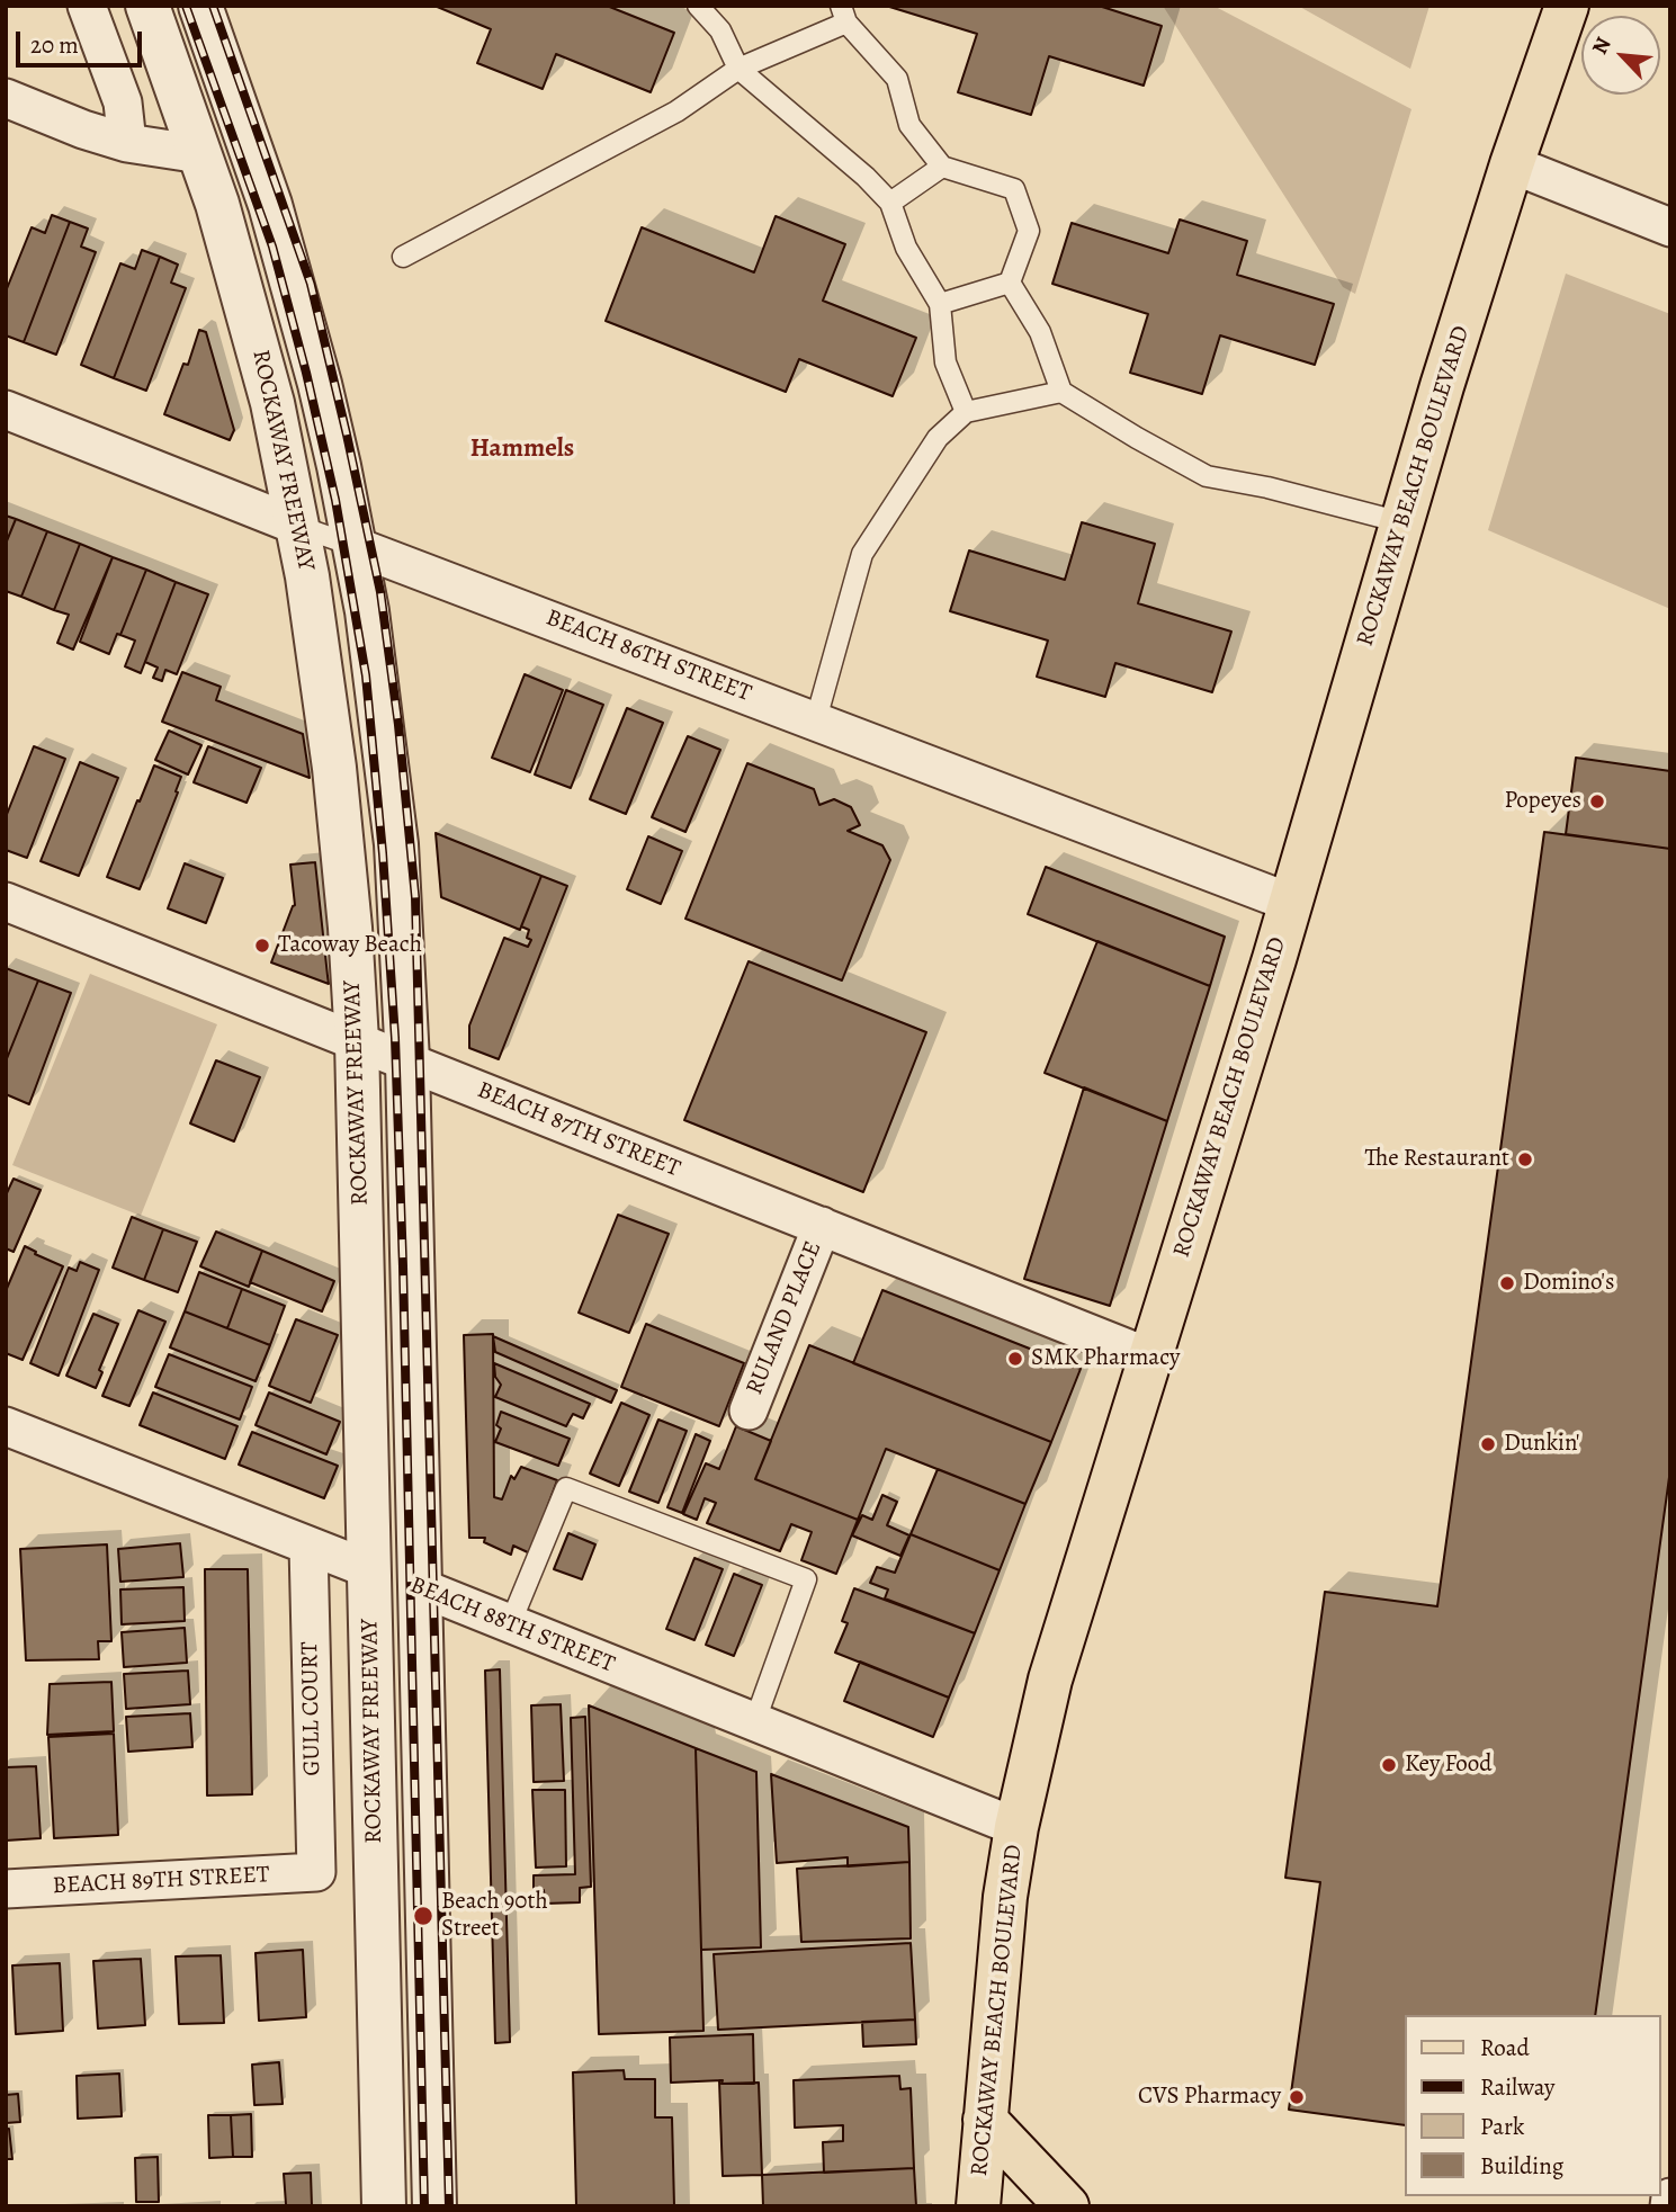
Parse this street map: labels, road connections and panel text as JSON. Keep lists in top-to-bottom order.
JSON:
{
  "streets": {
    "main road": ["ROCKAWAY BEACH BOULEVARD"],
    "street": [
      "ROCKAWAY FREEWAY",
      "BEACH 86TH STREET",
      "BEACH 87TH STREET",
      "RULAND PLACE",
      "BEACH 88TH STREET",
      "GULL COURT",
      "BEACH 89TH STREET"
    ]
  },
  "crossings": [
    ["ROCKAWAY FREEWAY", "BEACH 86TH STREET"],
    ["ROCKAWAY FREEWAY", "BEACH 87TH STREET"],
    ["ROCKAWAY FREEWAY", "BEACH 88TH STREET"],
    ["ROCKAWAY BEACH BOULEVARD", "BEACH 86TH STREET"],
    ["ROCKAWAY BEACH BOULEVARD", "BEACH 87TH STREET"],
    ["ROCKAWAY BEACH BOULEVARD", "BEACH 88TH STREET"],
    ["BEACH 87TH STREET", "RULAND PLACE"],
    ["BEACH 88TH STREET", "GULL COURT"],
    ["GULL COURT", "BEACH 89TH STREET"]
  ],
  "districts": ["Hammels"],
  "places": [
    "Popeyes",
    "Tacoway Beach",
    "The Restaurant",
    "Domino's",
    "SMK Pharmacy",
    "Dunkin'",
    "Key Food",
    "Beach 90th Street",
    "CVS Pharmacy"
  ],
  "legend": [
    "Road",
    "Railway",
    "Park",
    "Building"
  ],
  "scale_bar": "20 m",
  "north": "top left"
}
